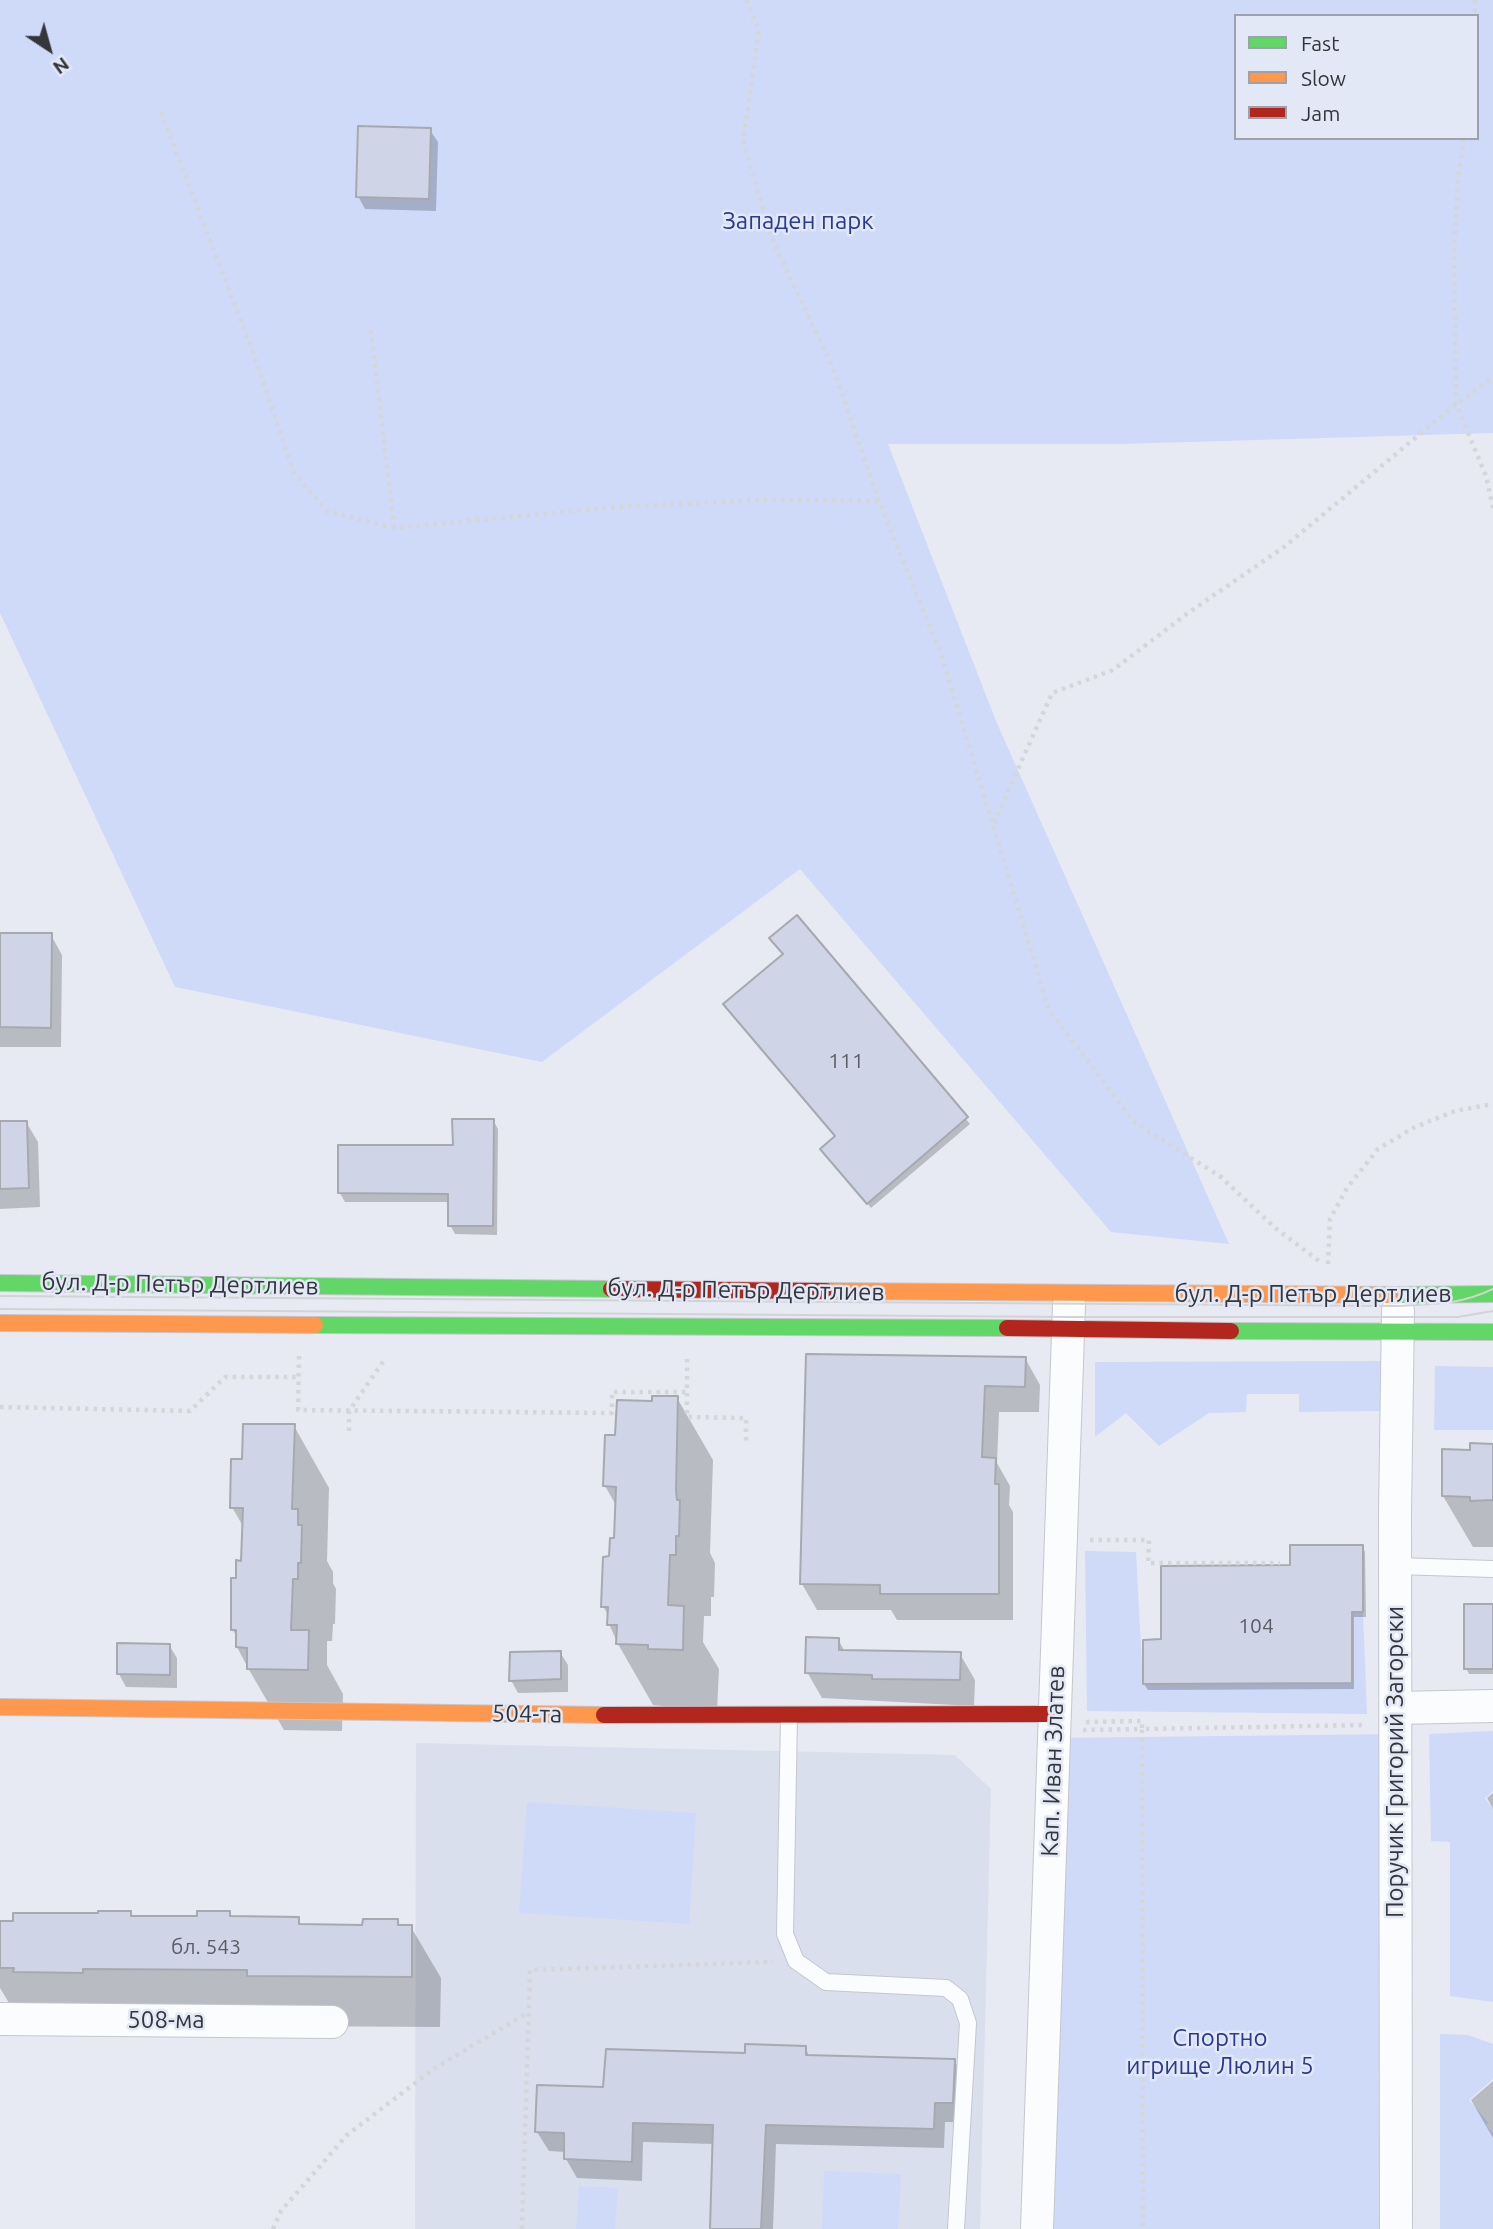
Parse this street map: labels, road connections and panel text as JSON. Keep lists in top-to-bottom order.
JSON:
{
  "streets": {
    "main road": ["бул. Д-р Петър Дертлиев", "504-та"],
    "street": ["Кап. Иван Златев", "Поручик Григорий Загорски", "508-ма"]
  },
  "crossings": [
    ["бул. Д-р Петър Дертлиев", "Кап. Иван Златев"],
    ["бул. Д-р Петър Дертлиев", "Поручик Григорий Загорски"],
    ["504-та", "Кап. Иван Златев"]
  ],
  "parks": ["Западен парк", "Спортно игрище Люлин 5"],
  "house_numbers": ["111", "104", "бл. 543"],
  "legend": ["Fast", "Slow", "Jam"],
  "north": "bottom right"
}
